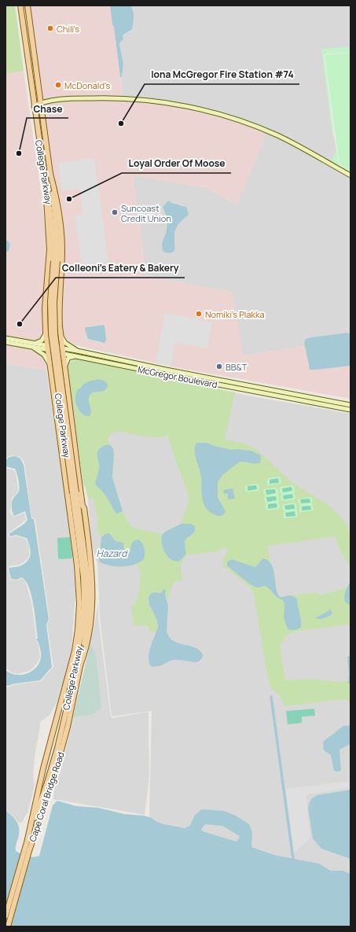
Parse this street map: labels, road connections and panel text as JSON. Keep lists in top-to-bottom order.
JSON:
{
  "streets": {
    "main road": ["College Parkway", "McGregor Boulevard", "Cape Coral Bridge Road"]
  },
  "crossings": [
    ["College Parkway", "Cape Coral Bridge Road"]
  ],
  "water": ["Hazard"],
  "places": [
    "Chili's",
    "McDonald's",
    "Iona McGregor Fire Station #74",
    "Chase",
    "Loyal Order Of Moose",
    "Suncoast Credit Union",
    "Nomiki's Plakka",
    "Colleoni's Eatery & Bakery",
    "BB&T"
  ]
}
